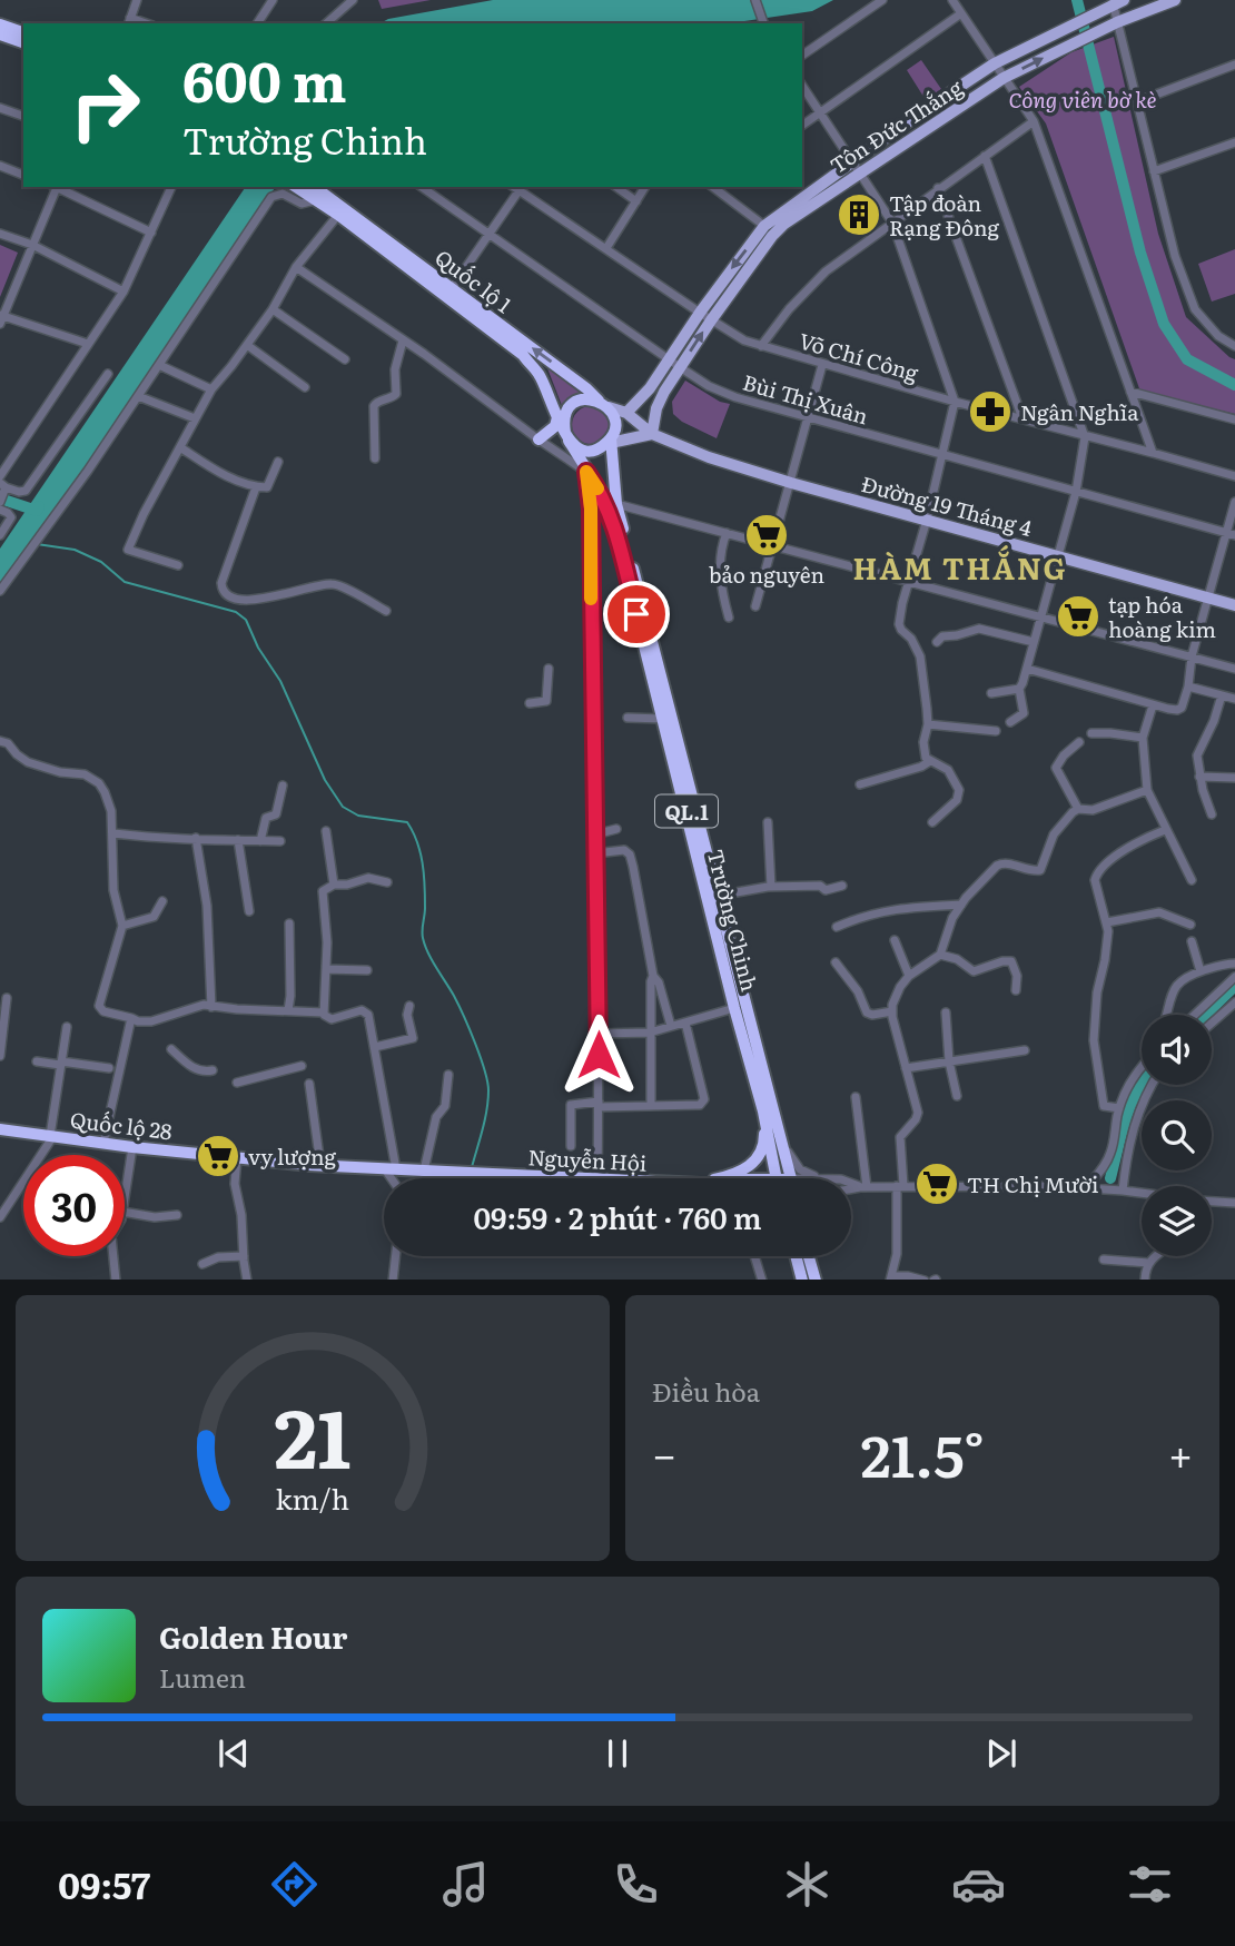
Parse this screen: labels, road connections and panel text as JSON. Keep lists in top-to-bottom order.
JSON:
{
  "streets": {
    "highway": [
      "Quốc lộ 1",
      "QL.1",
      "Trường Chinh",
      "Quốc lộ 28",
      "Nguyễn Hội"
    ],
    "main road": ["Tôn Đức Thắng", "Đường 19 Tháng 4"],
    "street": ["Võ Chí Công", "Bùi Thị Xuân"]
  },
  "crossings": [
    ["Tôn Đức Thắng", "Võ Chí Công"],
    ["Tôn Đức Thắng", "Bùi Thị Xuân"],
    ["Tôn Đức Thắng", "Đường 19 Tháng 4"],
    ["Quốc lộ 1", "Đường 19 Tháng 4"],
    ["Quốc lộ 1", "QL.1"],
    ["Quốc lộ 1", "Trường Chinh"],
    ["Đường 19 Tháng 4", "QL.1"],
    ["Đường 19 Tháng 4", "Trường Chinh"],
    ["QL.1", "Trường Chinh"],
    ["Quốc lộ 28", "Nguyễn Hội"]
  ],
  "districts": ["HÀM THẮNG"],
  "parks": ["Công viên bờ kè"],
  "places": {
    "building": ["Tập đoàn Rạng Đông"],
    "pharmacy": ["Ngân Nghĩa"],
    "supermarket": [
      "bảo nguyên",
      "tạp hóa hoàng kim",
      "vy lượng",
      "TH Chị Mười"
    ]
  },
  "page": {
    "turn": ["600 m", "Trường Chinh"],
    "limit": "30",
    "trip": "09:59 · 2 phút · 760 m",
    "tile": "Điều hòa",
    "heat": ["−", "21.5°", "+"],
    "song": ["Golden Hour", "Lumen"],
    "tabs": "09:57",
    "gauge": ["21", "km/h"]
  }
}
